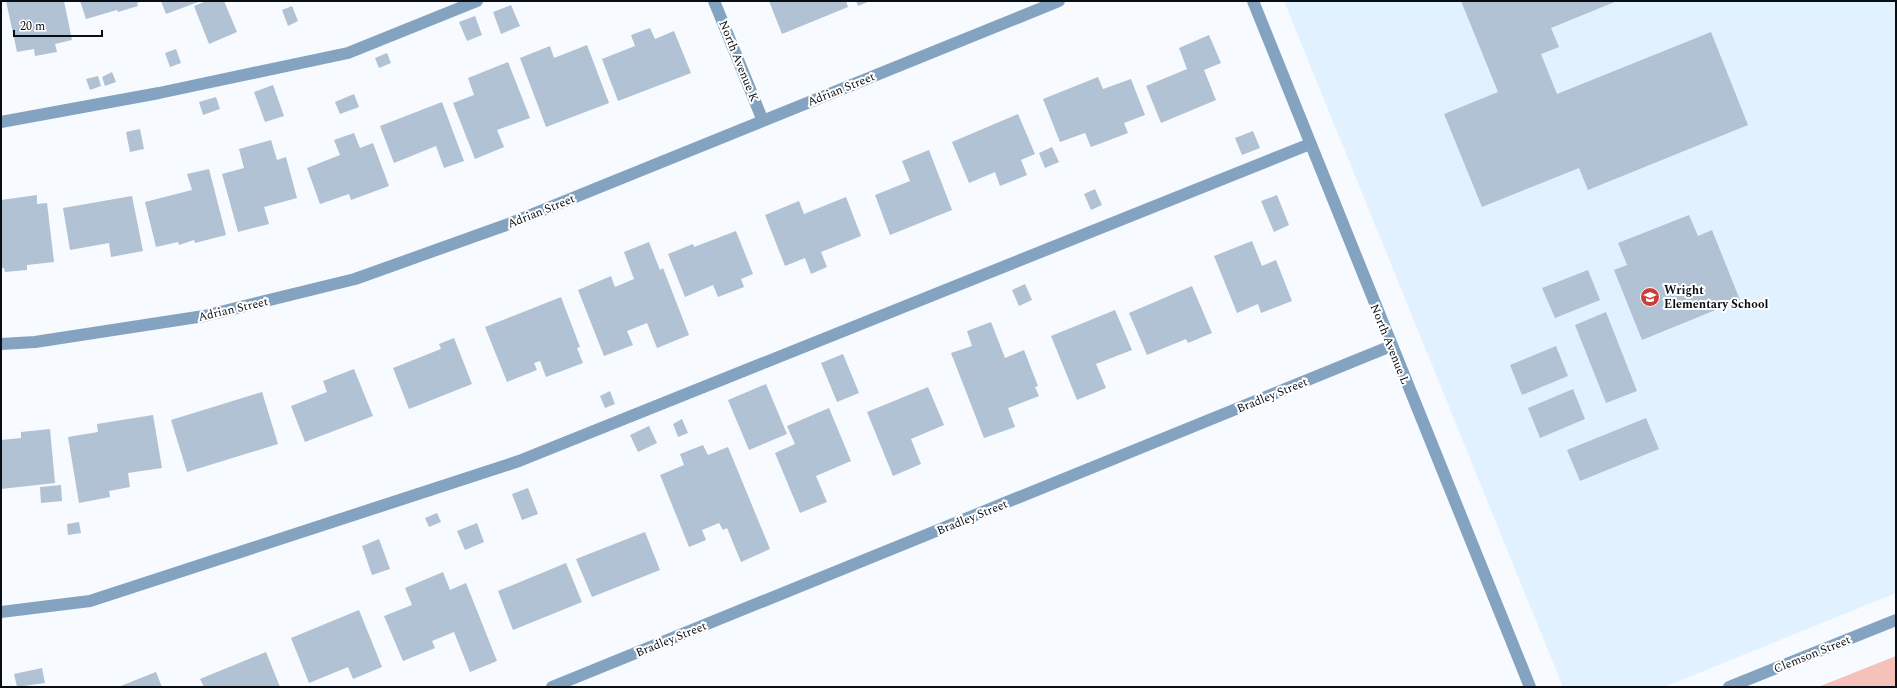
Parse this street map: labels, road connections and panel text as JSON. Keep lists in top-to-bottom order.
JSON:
{
  "streets": {
    "street": [
      "North Avenue K",
      "Adrian Street",
      "North Avenue L",
      "Bradley Street",
      "Clemson Street"
    ]
  },
  "crossings": [
    ["North Avenue K", "Adrian Street"],
    ["North Avenue L", "Bradley Street"]
  ],
  "places": {
    "school or university": ["Wright Elementary School"]
  },
  "scale_bar": "20 m"
}
